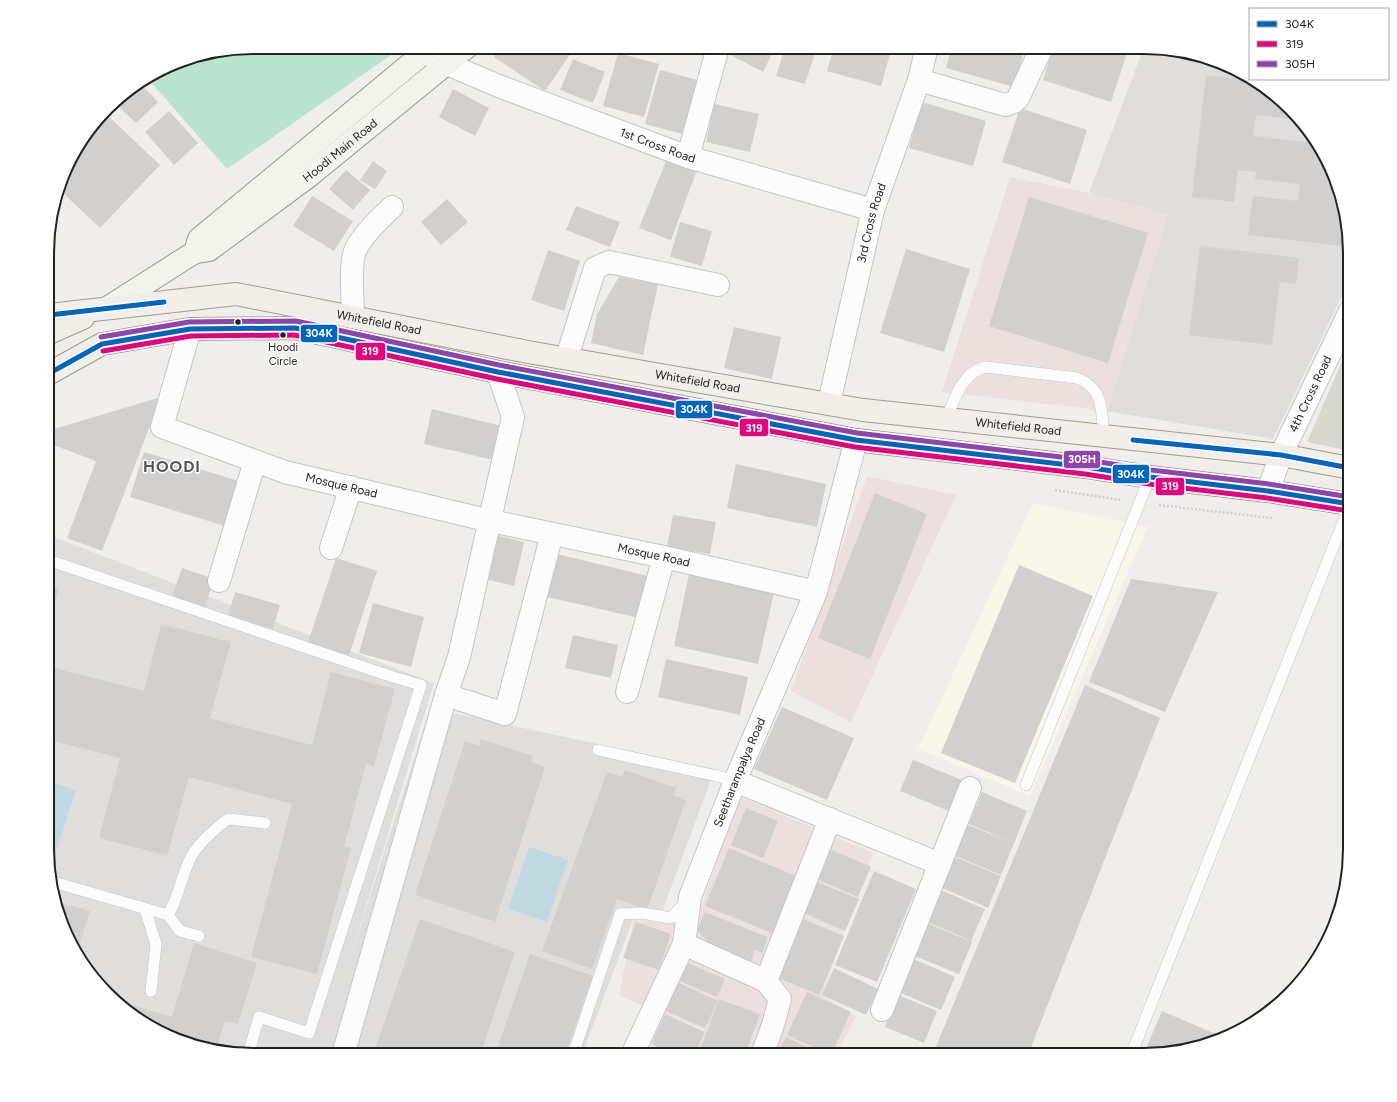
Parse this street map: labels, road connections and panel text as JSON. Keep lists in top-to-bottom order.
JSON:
{
  "streets": {
    "main road": ["Hoodi Main Road", "Whitefield Road"],
    "street": [
      "1st Cross Road",
      "3rd Cross Road",
      "4th Cross Road",
      "Mosque Road",
      "Seetharampalya Road"
    ]
  },
  "crossings": [
    ["1st Cross Road", "Hoodi Main Road"],
    ["1st Cross Road", "3rd Cross Road"],
    ["Hoodi Main Road", "Whitefield Road"],
    ["3rd Cross Road", "Whitefield Road"],
    ["Whitefield Road", "4th Cross Road"],
    ["Whitefield Road", "Mosque Road"],
    ["Whitefield Road", "Seetharampalya Road"],
    ["Mosque Road", "Seetharampalya Road"]
  ],
  "districts": ["HOODI"],
  "places": ["Hoodi Circle"],
  "lines": ["transit line 304K", "transit line 305H", "transit line 319"],
  "legend": ["304K", "319", "305H"]
}
